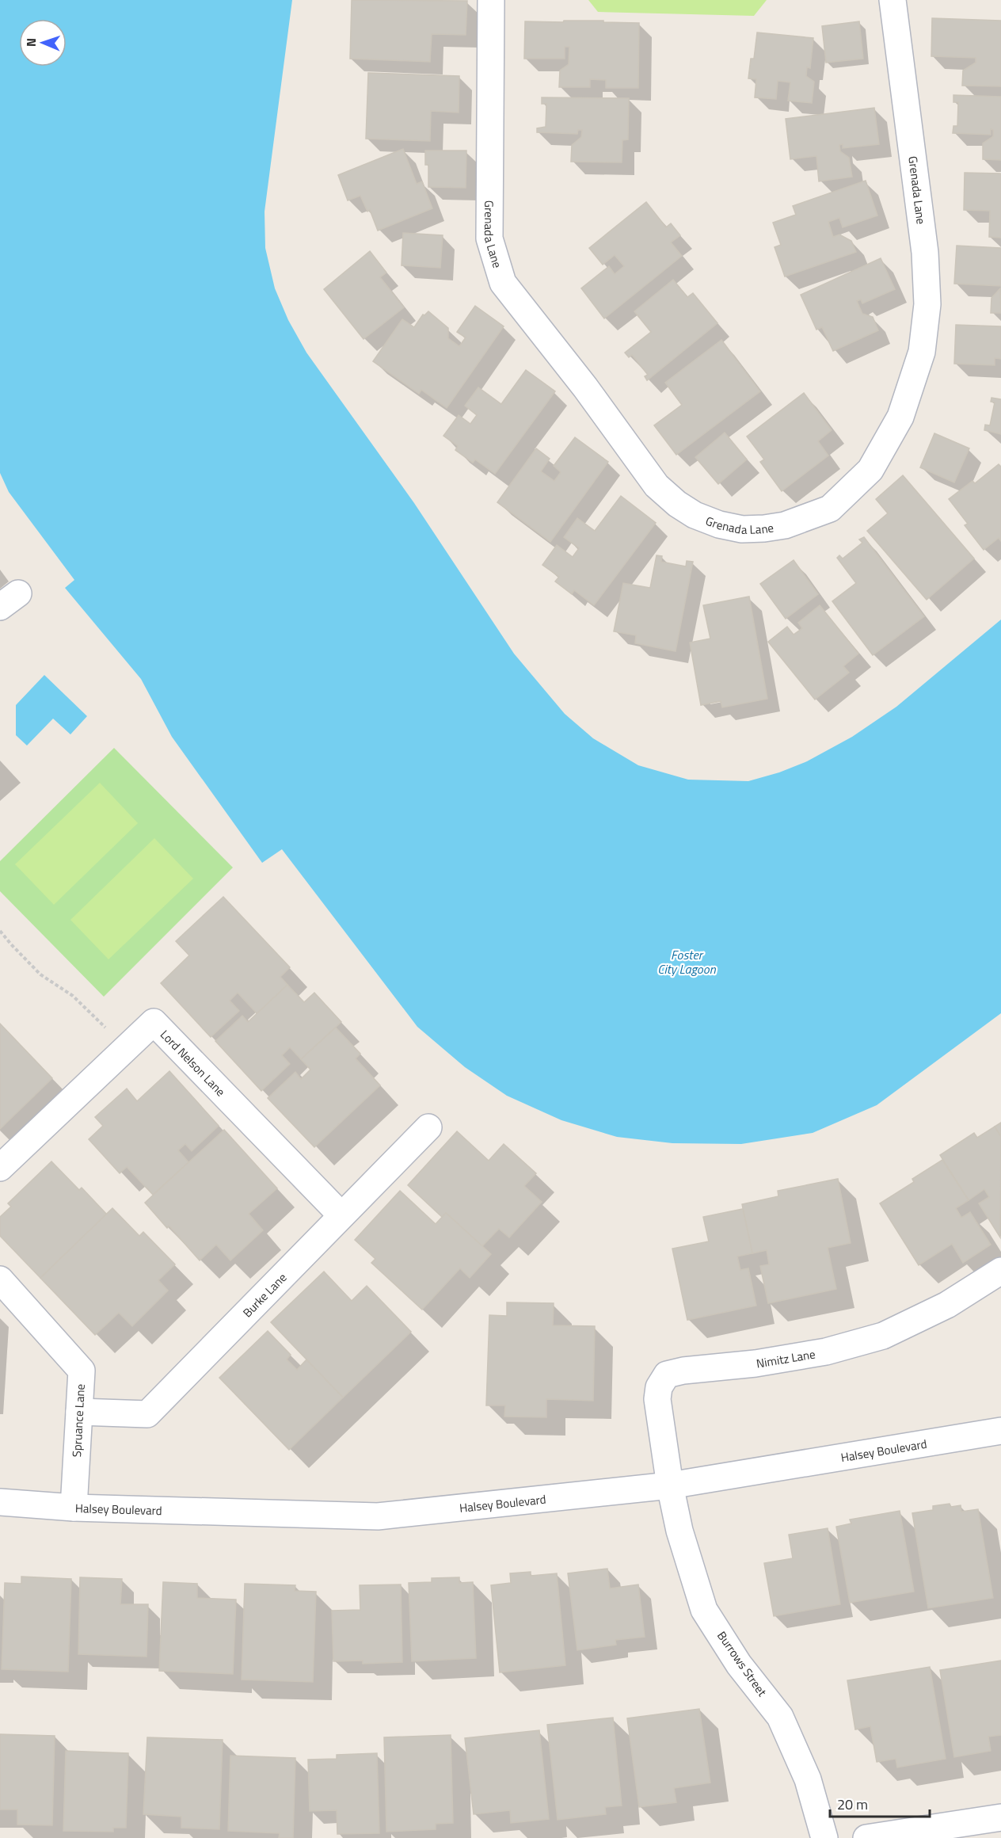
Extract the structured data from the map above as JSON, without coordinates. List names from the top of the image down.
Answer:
{
  "streets": {
    "street": [
      "Grenada Lane",
      "Lord Nelson Lane",
      "Burke Lane",
      "Nimitz Lane",
      "Spruance Lane",
      "Halsey Boulevard",
      "Burrows Street"
    ]
  },
  "crossings": [
    ["Lord Nelson Lane", "Burke Lane"],
    ["Burke Lane", "Spruance Lane"],
    ["Nimitz Lane", "Halsey Boulevard"],
    ["Nimitz Lane", "Burrows Street"],
    ["Spruance Lane", "Halsey Boulevard"],
    ["Halsey Boulevard", "Burrows Street"]
  ],
  "water": ["Foster City Lagoon"],
  "scale_bar": "20 m",
  "north": "left"
}
